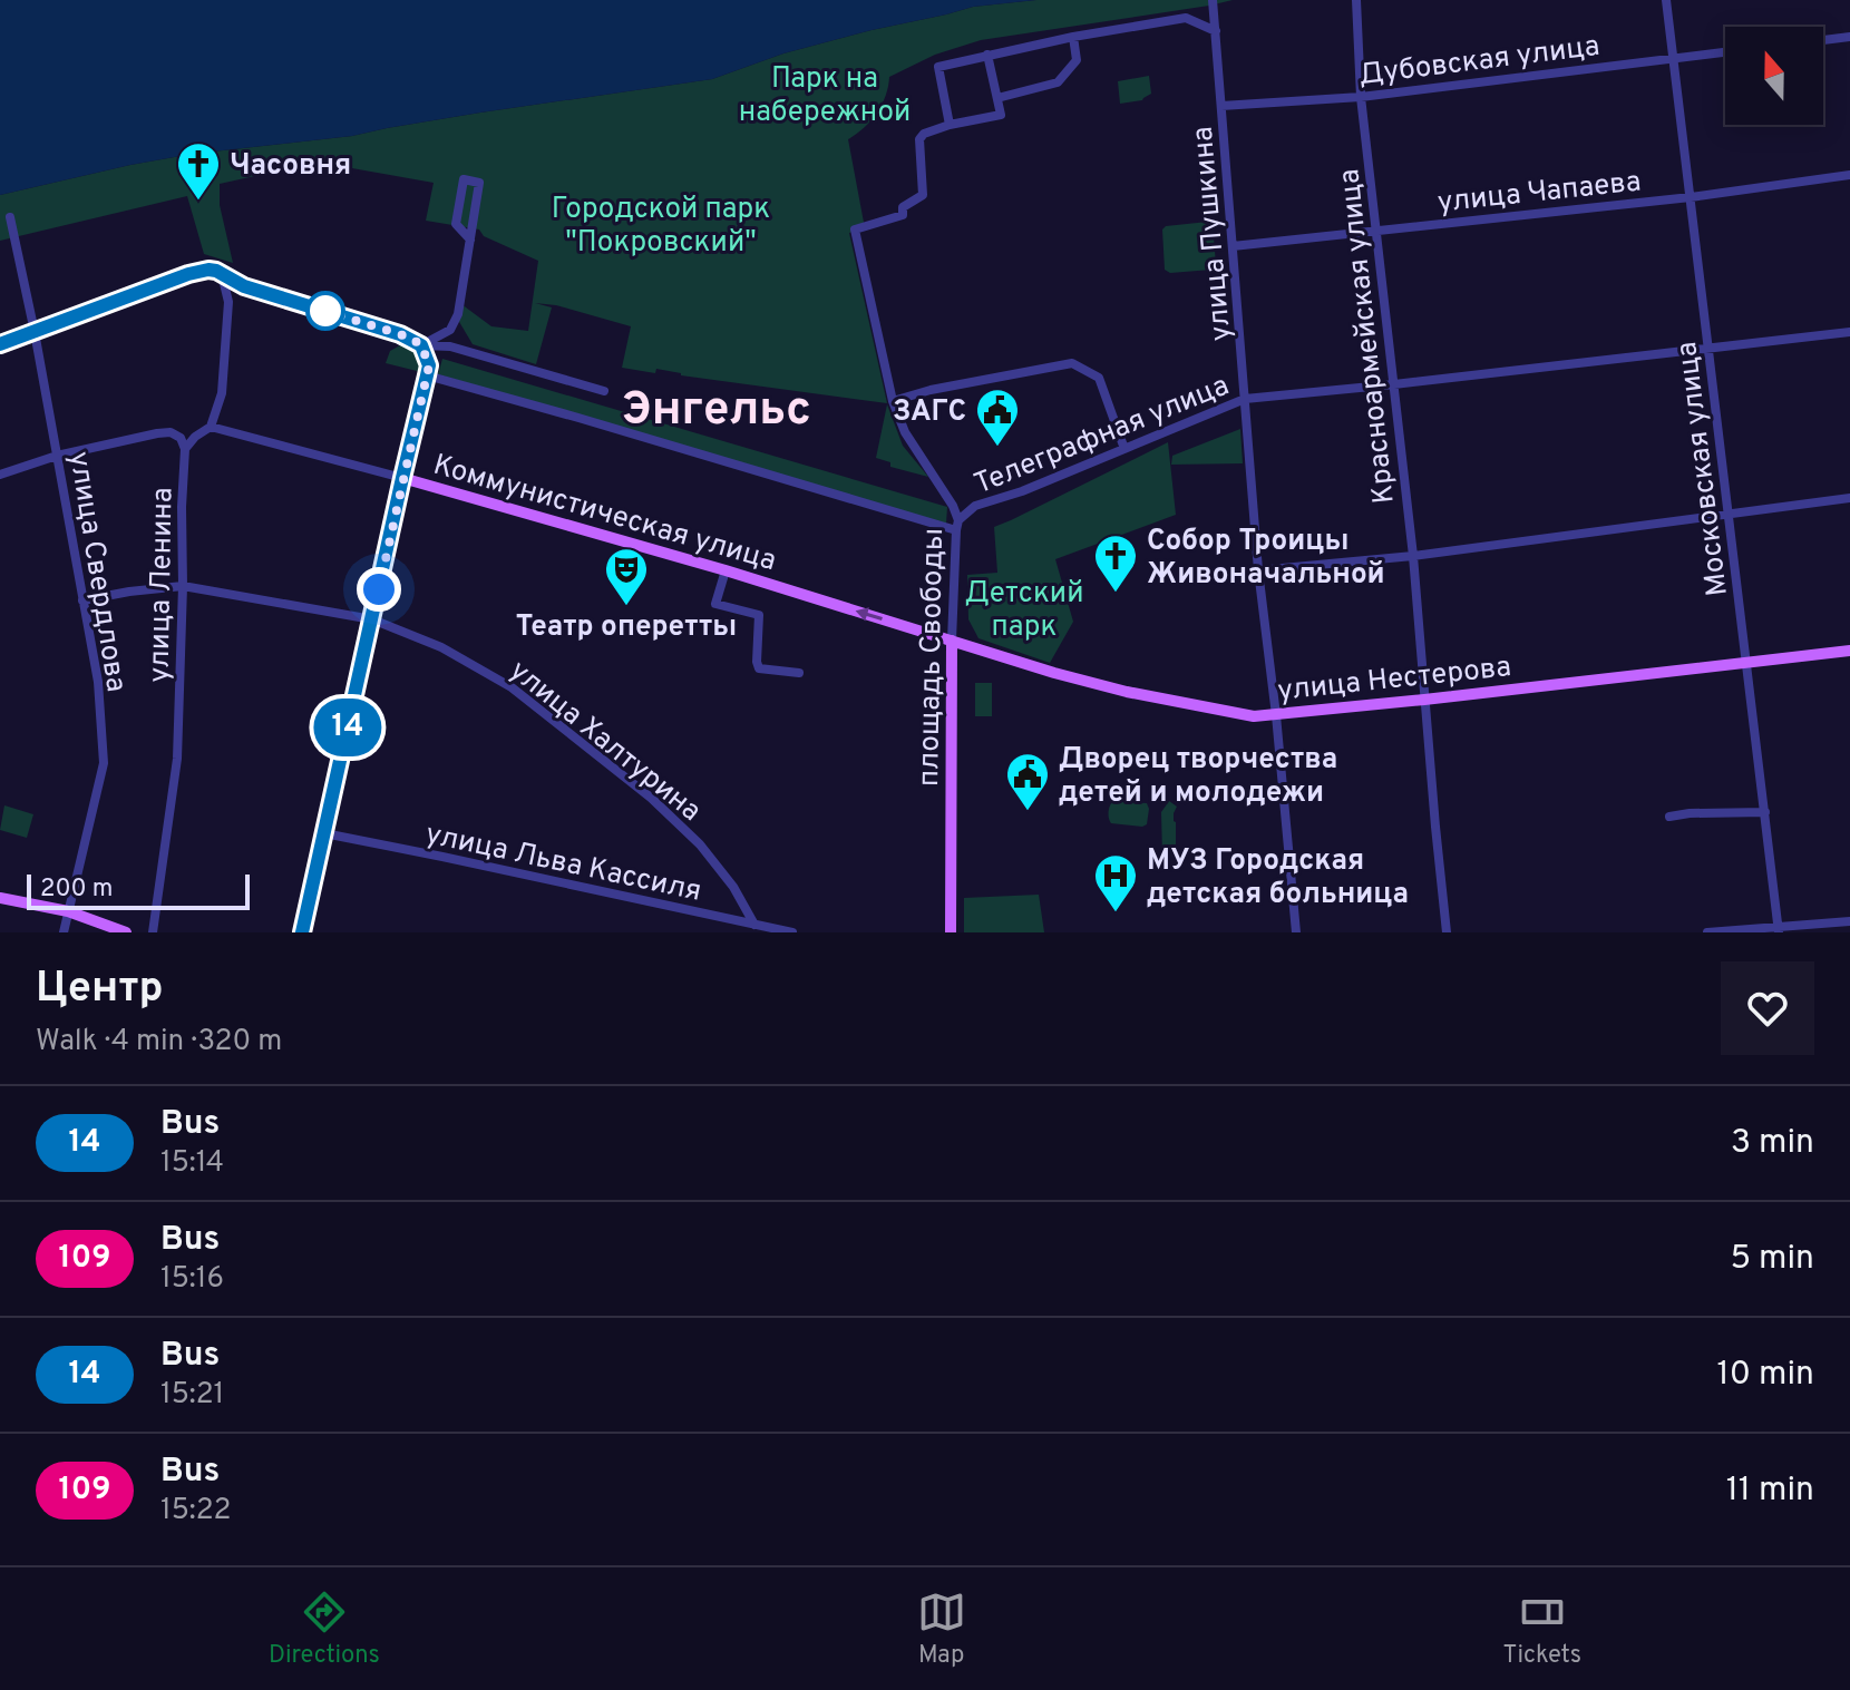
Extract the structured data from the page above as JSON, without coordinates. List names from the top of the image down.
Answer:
{
  "streets": {
    "main road": ["Коммунистическая улица", "площадь Свободы", "улица Нестерова"],
    "street": [
      "Дубовская улица",
      "улица Чапаева",
      "улица Пушкина",
      "Красноармейская улица",
      "Телеграфная улица",
      "Московская улица",
      "улица Свердлова",
      "улица Ленина",
      "улица Халтурина",
      "улица Льва Кассиля"
    ]
  },
  "crossings": [
    ["Дубовская улица", "улица Пушкина"],
    ["Дубовская улица", "Красноармейская улица"],
    ["Дубовская улица", "Московская улица"],
    ["улица Чапаева", "улица Пушкина"],
    ["улица Чапаева", "Красноармейская улица"],
    ["улица Чапаева", "Московская улица"],
    ["улица Пушкина", "Телеграфная улица"],
    ["улица Пушкина", "улица Нестерова"],
    ["Красноармейская улица", "Телеграфная улица"],
    ["Красноармейская улица", "улица Нестерова"],
    ["Телеграфная улица", "Московская улица"],
    ["Телеграфная улица", "площадь Свободы"],
    ["Московская улица", "улица Нестерова"],
    ["Коммунистическая улица", "площадь Свободы"],
    ["Коммунистическая улица", "улица Нестерова"],
    ["улица Свердлова", "улица Халтурина"],
    ["улица Ленина", "улица Халтурина"],
    ["площадь Свободы", "улица Нестерова"],
    ["улица Халтурина", "улица Льва Кассиля"]
  ],
  "districts": ["Энгельс"],
  "parks": ["Парк на набережной", "Городской парк \"Покровский\"", "Детский парк"],
  "places": {
    "church": ["Часовня", "Собор Троицы Живоначальной"],
    "public building": ["ЗАГС", "Дворец творчества детей и молодежи"],
    "theatre": ["Театр оперетты"],
    "hospital": ["МУЗ Городская детская больница"]
  },
  "lines": ["bus line 14"],
  "scale_bar": "200 m",
  "north": "top",
  "page": {
    "on_map": "14",
    "scale": "200 m",
    "heading": ["Центр", "Walk · 4 min · 320 m"],
    "list": [
      {
        "mark": "14",
        "name": "Bus",
        "note": "15:14",
        "value": "3 min"
      },
      {
        "mark": "109",
        "name": "Bus",
        "note": "15:16",
        "value": "5 min"
      },
      {
        "mark": "14",
        "name": "Bus",
        "note": "15:21",
        "value": "10 min"
      },
      {
        "mark": "109",
        "name": "Bus",
        "note": "15:22",
        "value": "11 min"
      }
    ],
    "tabs": ["Directions", "Map", "Tickets"]
  }
}
